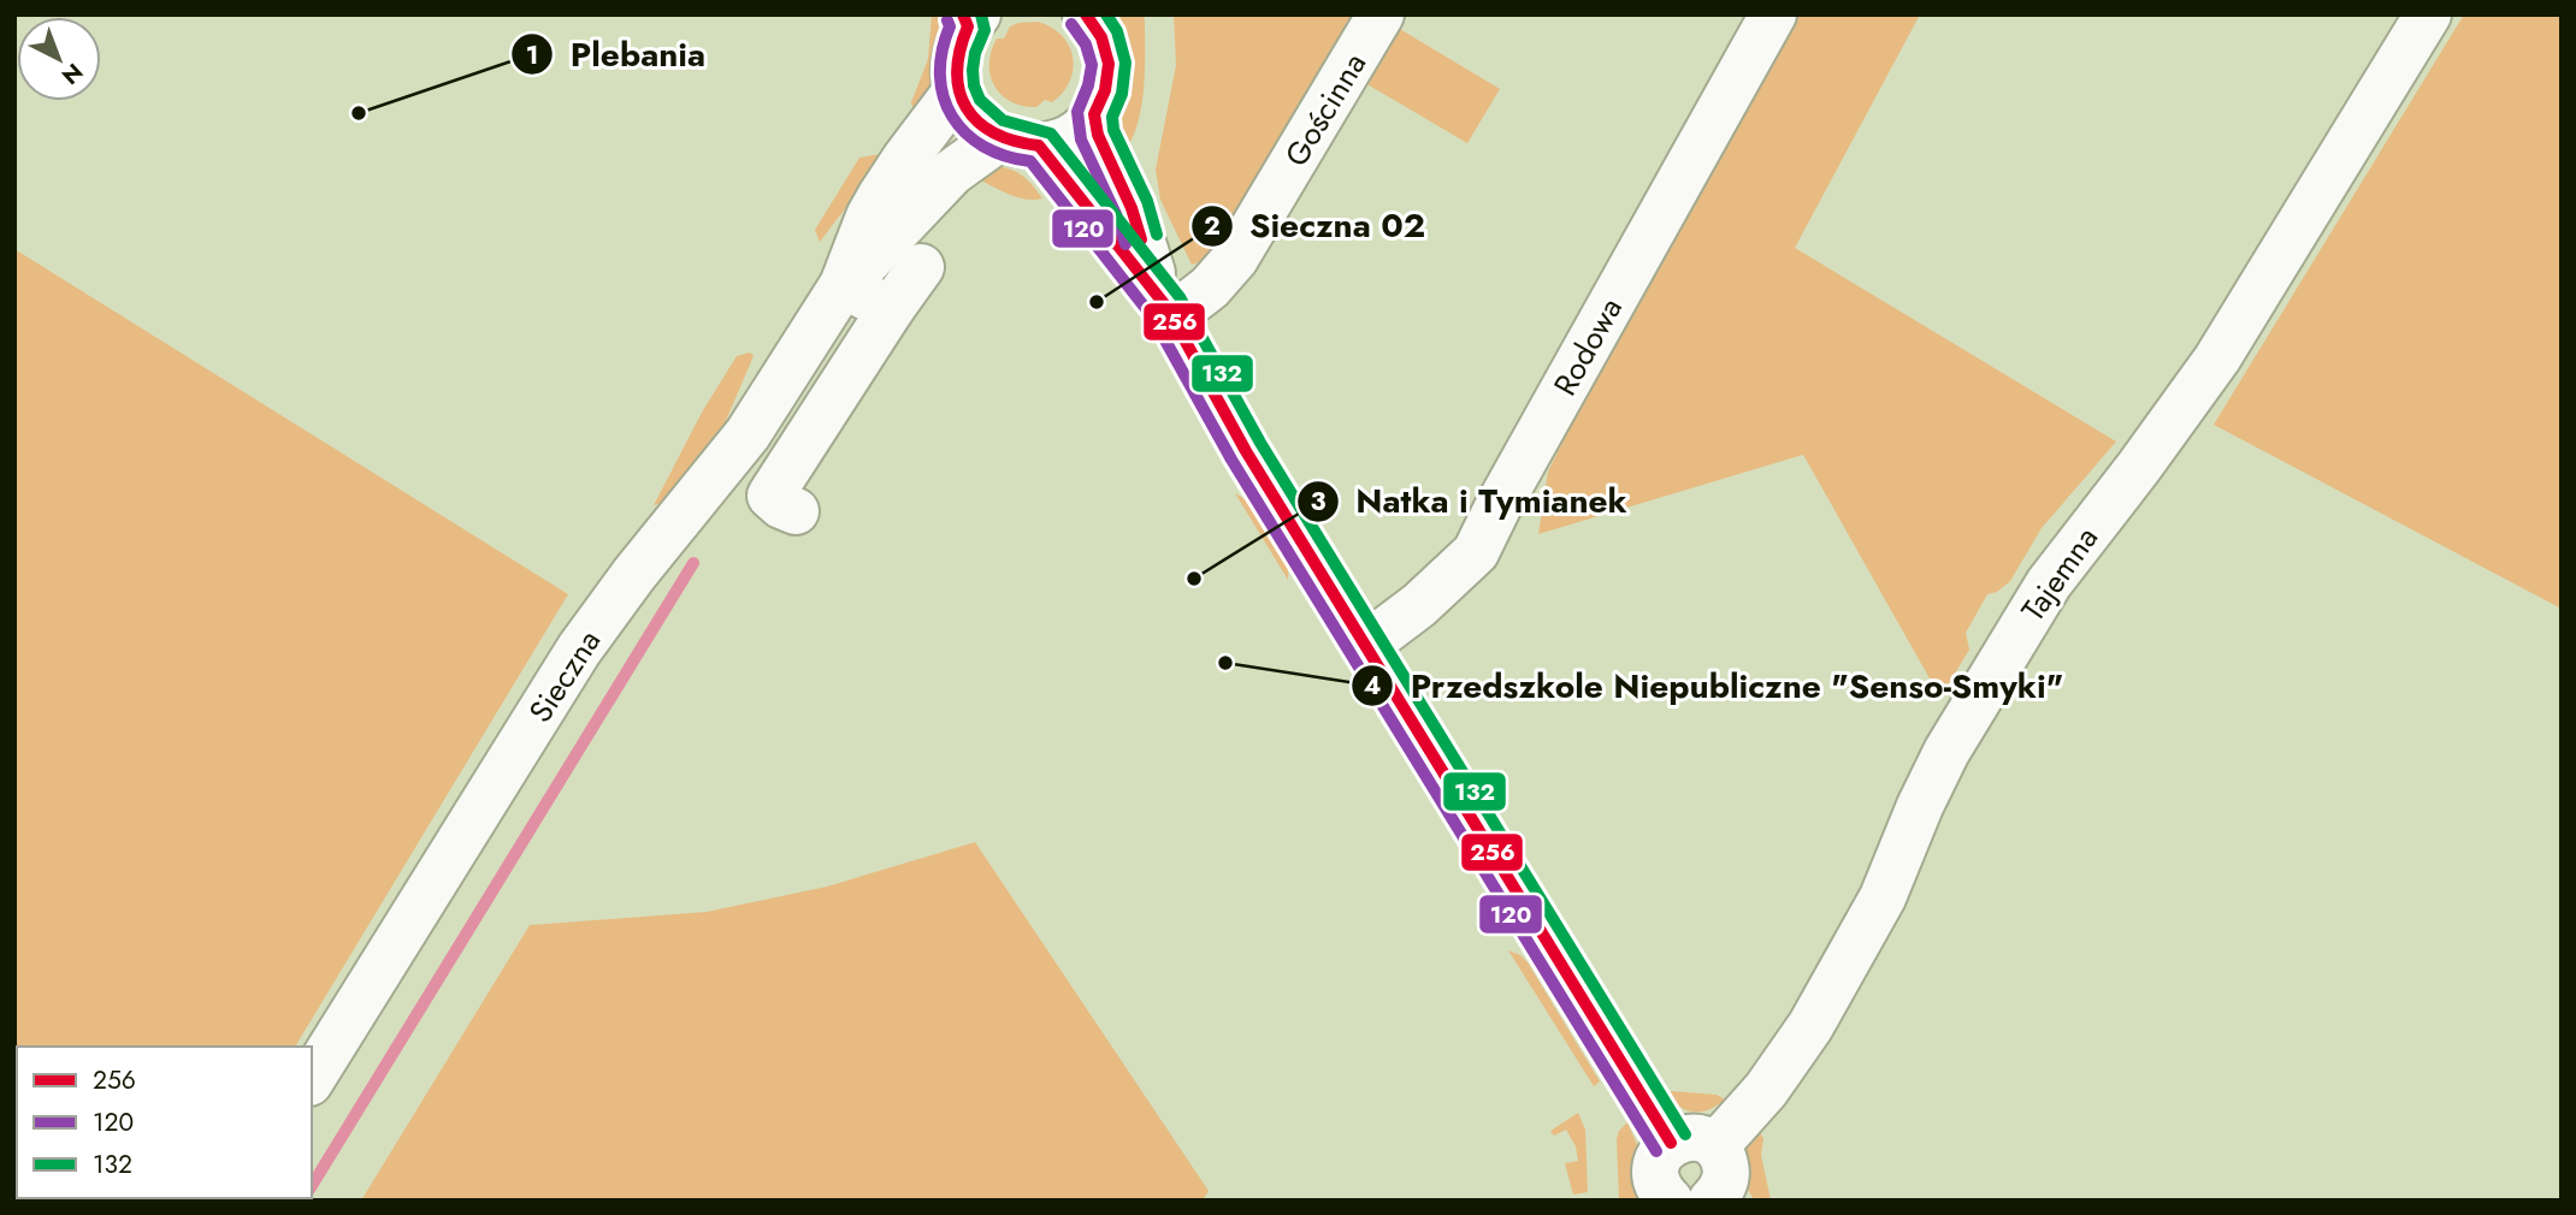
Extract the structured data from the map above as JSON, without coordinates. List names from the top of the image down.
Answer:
{
  "streets": {
    "street": [
      "Gościnna",
      "Rodowa",
      "Tajemna",
      "Sieczna"
    ]
  },
  "places": [
    "Plebania",
    "Sieczna 02",
    "Natka i Tymianek",
    "Przedszkole Niepubliczne \"Senso-Smyki\""
  ],
  "lines": ["transit line 256", "transit line 132", "transit line 120"],
  "legend": ["256", "120", "132"],
  "north": "bottom right"
}
